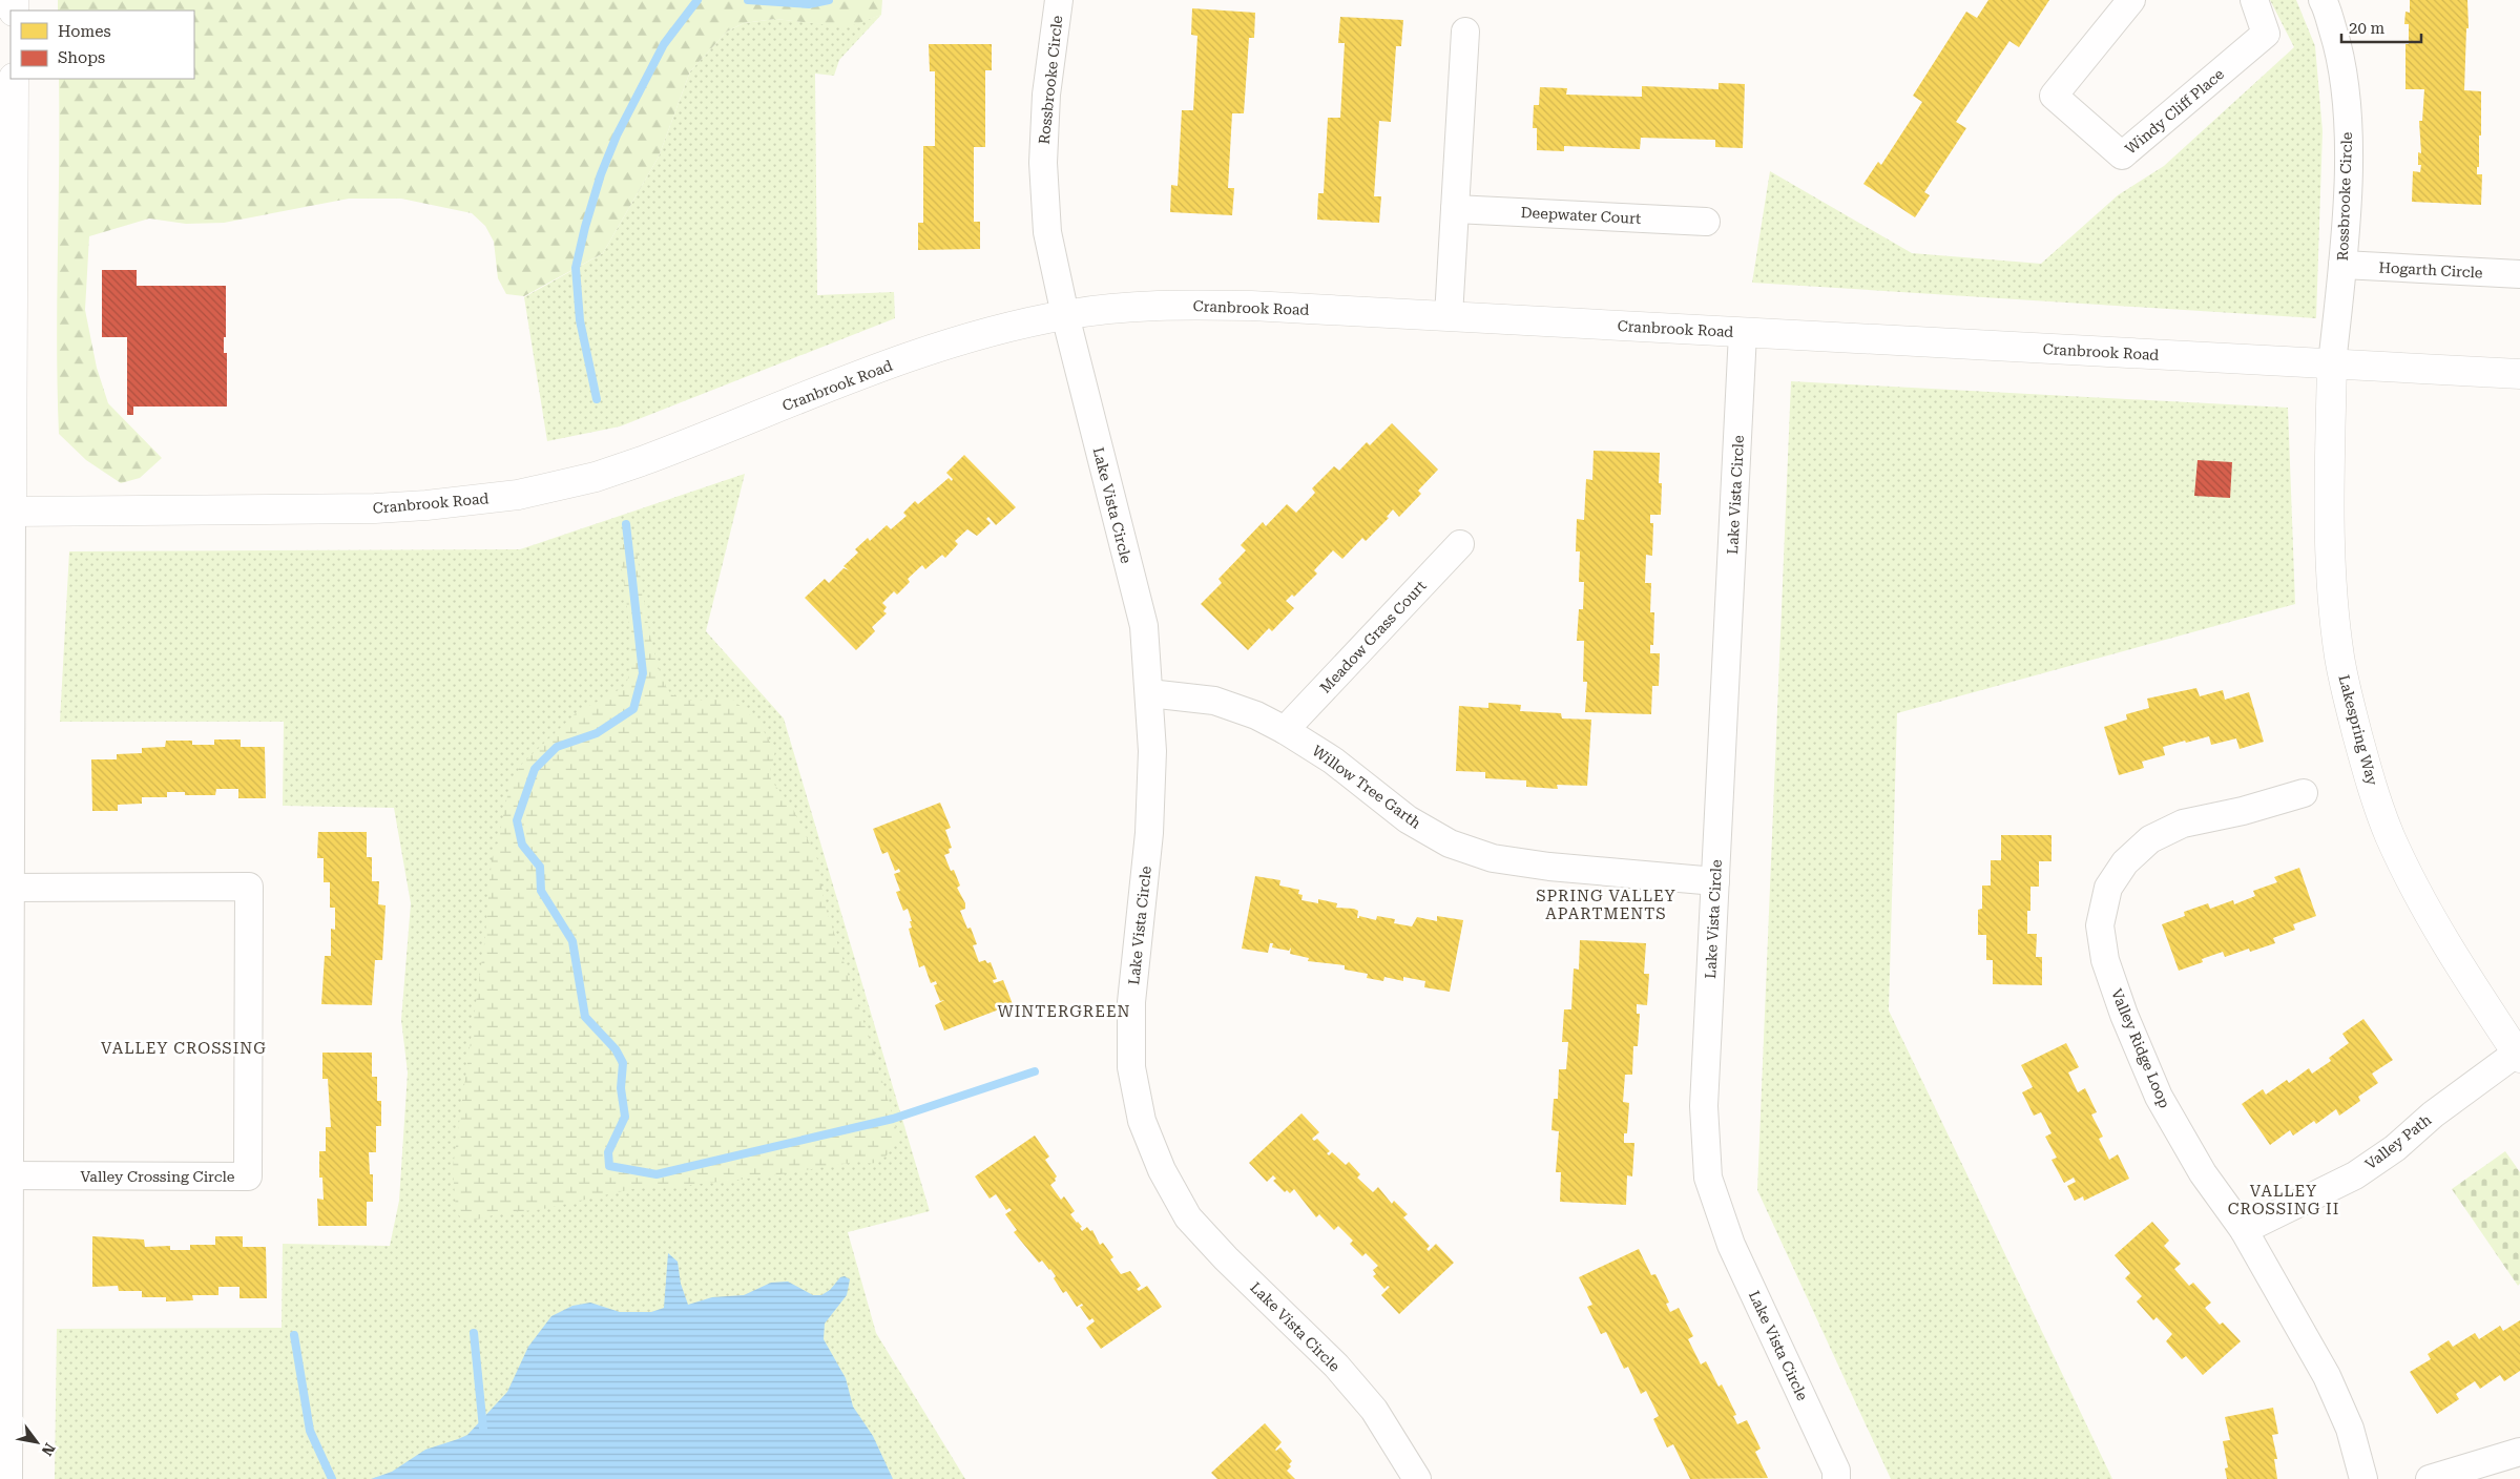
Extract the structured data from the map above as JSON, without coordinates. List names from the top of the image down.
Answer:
{
  "streets": {
    "street": [
      "Rossbrooke Circle",
      "Windy Cliff Place",
      "Deepwater Court",
      "Hogarth Circle",
      "Cranbrook Road",
      "Lake Vista Circle",
      "Meadow Grass Court",
      "Lakespring Way",
      "Willow Tree Garth",
      "Valley Ridge Loop",
      "Valley Path",
      "Valley Crossing Circle"
    ]
  },
  "crossings": [
    ["Rossbrooke Circle", "Hogarth Circle"],
    ["Rossbrooke Circle", "Cranbrook Road"],
    ["Rossbrooke Circle", "Lake Vista Circle"],
    ["Rossbrooke Circle", "Lakespring Way"],
    ["Cranbrook Road", "Lake Vista Circle"],
    ["Cranbrook Road", "Lakespring Way"],
    ["Lake Vista Circle", "Willow Tree Garth"],
    ["Meadow Grass Court", "Willow Tree Garth"],
    ["Lakespring Way", "Valley Path"],
    ["Valley Ridge Loop", "Valley Path"]
  ],
  "districts": [
    "SPRING VALLEY APARTMENTS",
    "WINTERGREEN",
    "VALLEY CROSSING",
    "VALLEY CROSSING II"
  ],
  "legend": ["Homes", "Shops"],
  "scale_bar": "20 m",
  "north": "bottom right"
}
